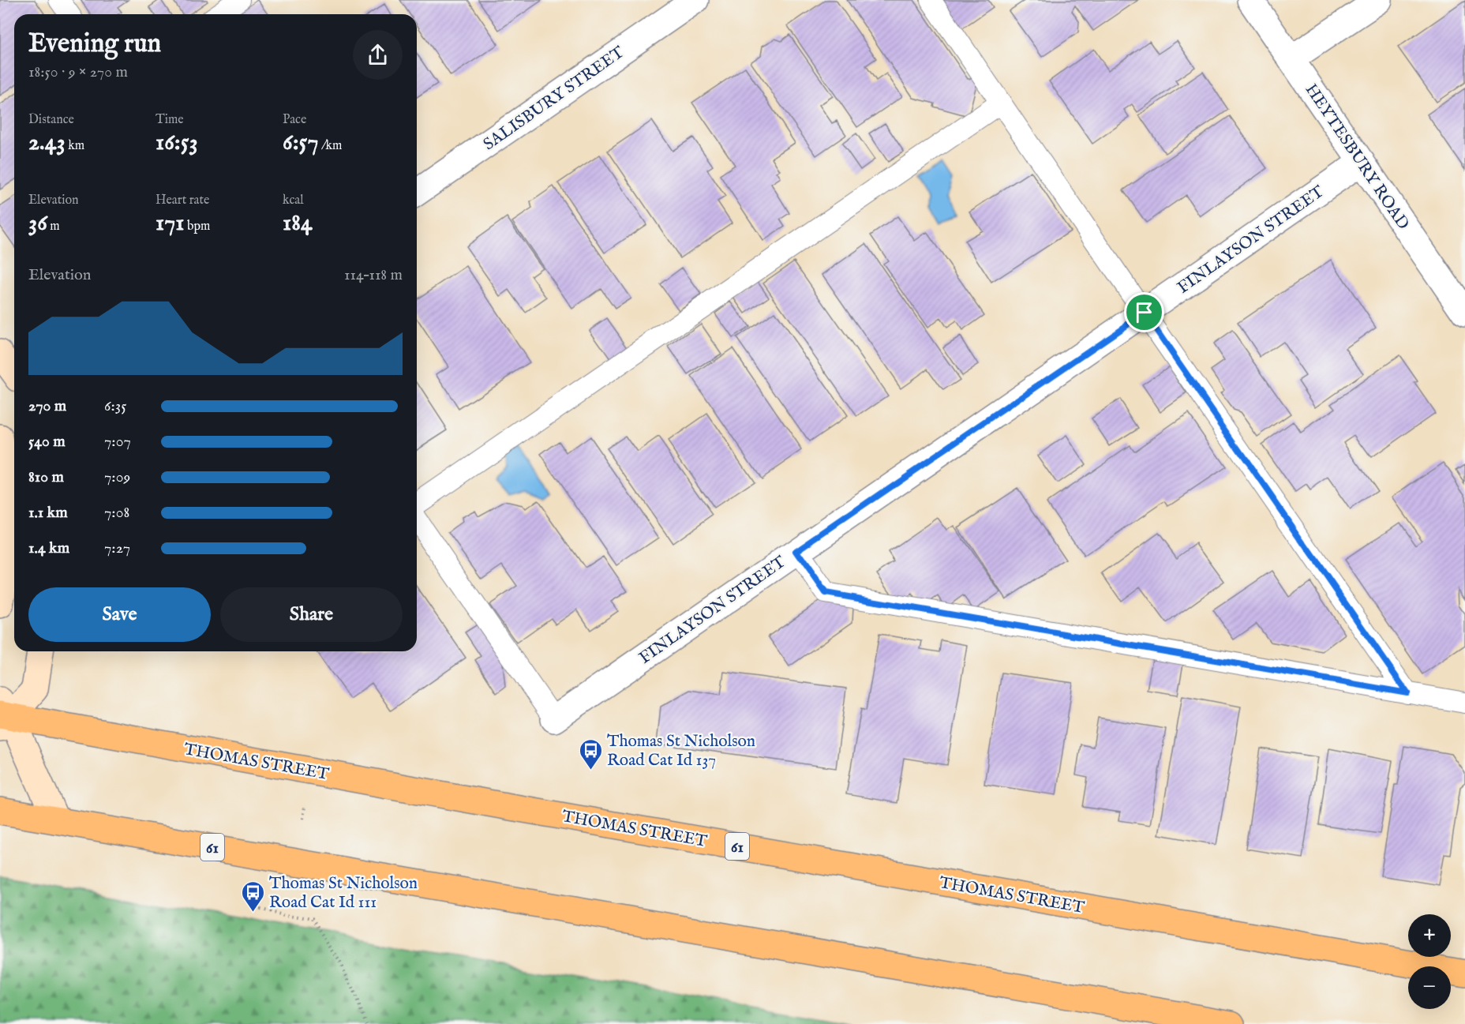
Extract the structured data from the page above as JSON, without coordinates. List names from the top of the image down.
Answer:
{
  "streets": {
    "main road": ["THOMAS STREET", "61"],
    "street": ["SALISBURY STREET", "HEYTESBURY ROAD", "FINLAYSON STREET"]
  },
  "crossings": [
    ["HEYTESBURY ROAD", "FINLAYSON STREET"]
  ],
  "places": {
    "bus stop": ["Thomas St Nicholson Road Cat Id 137", "Thomas St Nicholson Road Cat Id 111"]
  },
  "page": {
    "heading": ["Evening run", "18:50 · 9 × 270 m"],
    "stats": [
      ["Distance", "2.43 km"],
      ["Time", "16:53"],
      ["Pace", "6:57 /km"],
      ["Elevation", "36 m"],
      ["Heart rate", "171 bpm"],
      ["kcal", "184"]
    ],
    "chart": ["Elevation", "114–118 m"],
    "list": [
      {
        "name": "270 m",
        "note": "6:35"
      },
      {
        "name": "540 m",
        "note": "7:07"
      },
      {
        "name": "810 m",
        "note": "7:09"
      },
      {
        "name": "1.1 km",
        "note": "7:08"
      },
      {
        "name": "1.4 km",
        "note": "7:27"
      }
    ],
    "buttons": ["Save", "Share"],
    "map_buttons": ["+", "−"]
  }
}
